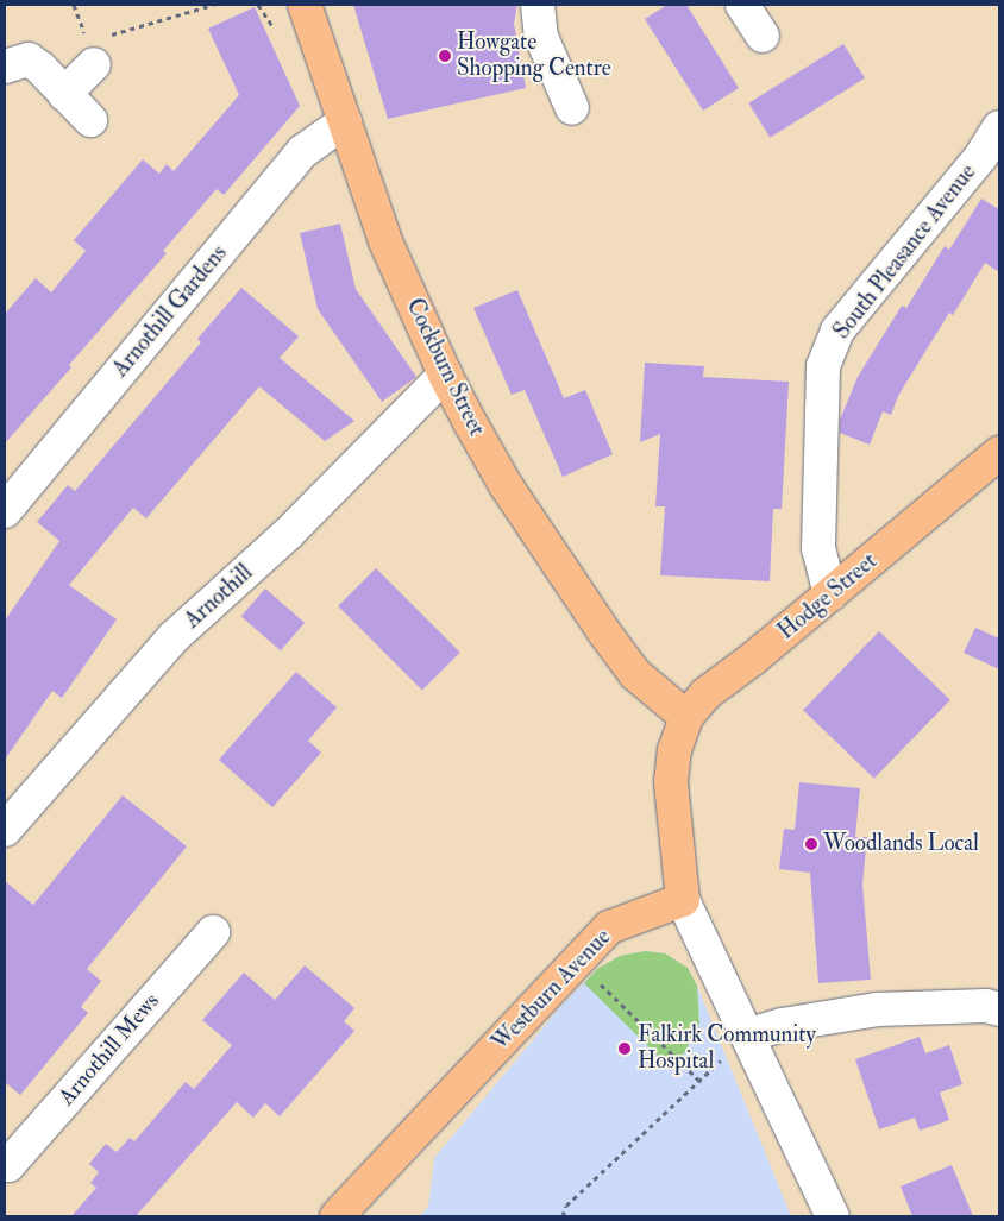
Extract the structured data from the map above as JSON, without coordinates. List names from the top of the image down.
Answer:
{
  "streets": {
    "main road": ["Cockburn Street", "Hodge Street", "Westburn Avenue"],
    "street": [
      "South Pleasance Avenue",
      "Arnothill Gardens",
      "Arnothill",
      "Arnothill Mews"
    ]
  },
  "crossings": [
    ["South Pleasance Avenue", "Hodge Street"],
    ["Arnothill Gardens", "Cockburn Street"],
    ["Cockburn Street", "Arnothill"],
    ["Cockburn Street", "Hodge Street"]
  ],
  "places": ["Howgate Shopping Centre", "Woodlands Local", "Falkirk Community Hospital"]
}
